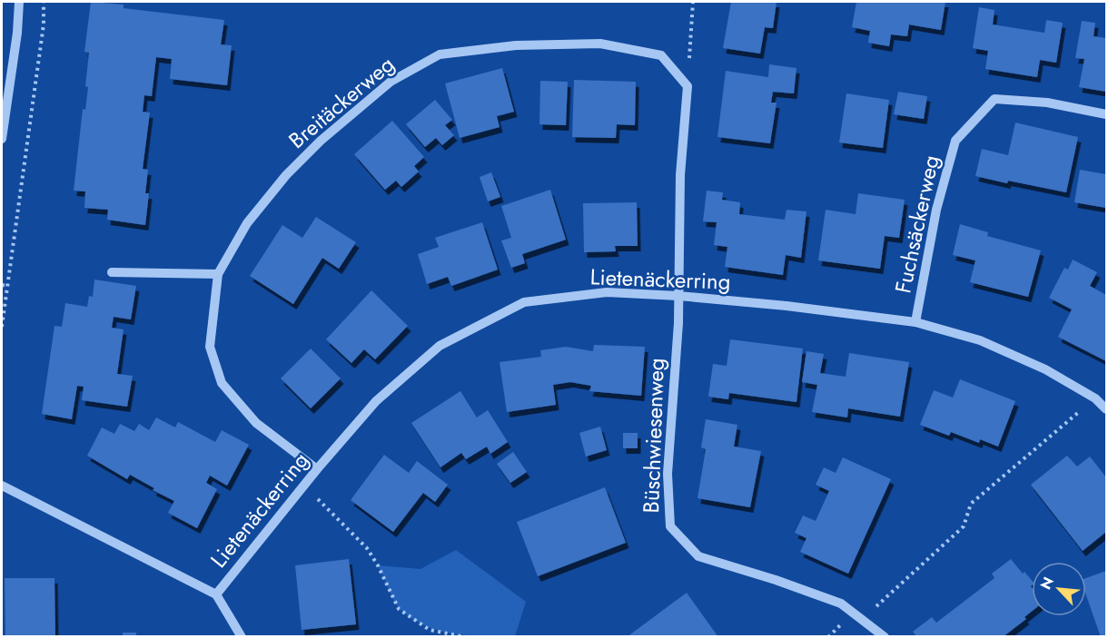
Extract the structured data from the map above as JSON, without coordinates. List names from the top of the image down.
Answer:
{
  "streets": {
    "street": [
      "Breitäckerweg",
      "Fuchsäckerweg",
      "Lietenäckerring",
      "Büschwiesenweg"
    ]
  },
  "crossings": [
    ["Breitäckerweg", "Lietenäckerring"],
    ["Fuchsäckerweg", "Lietenäckerring"],
    ["Lietenäckerring", "Büschwiesenweg"]
  ],
  "north": "top left"
}
